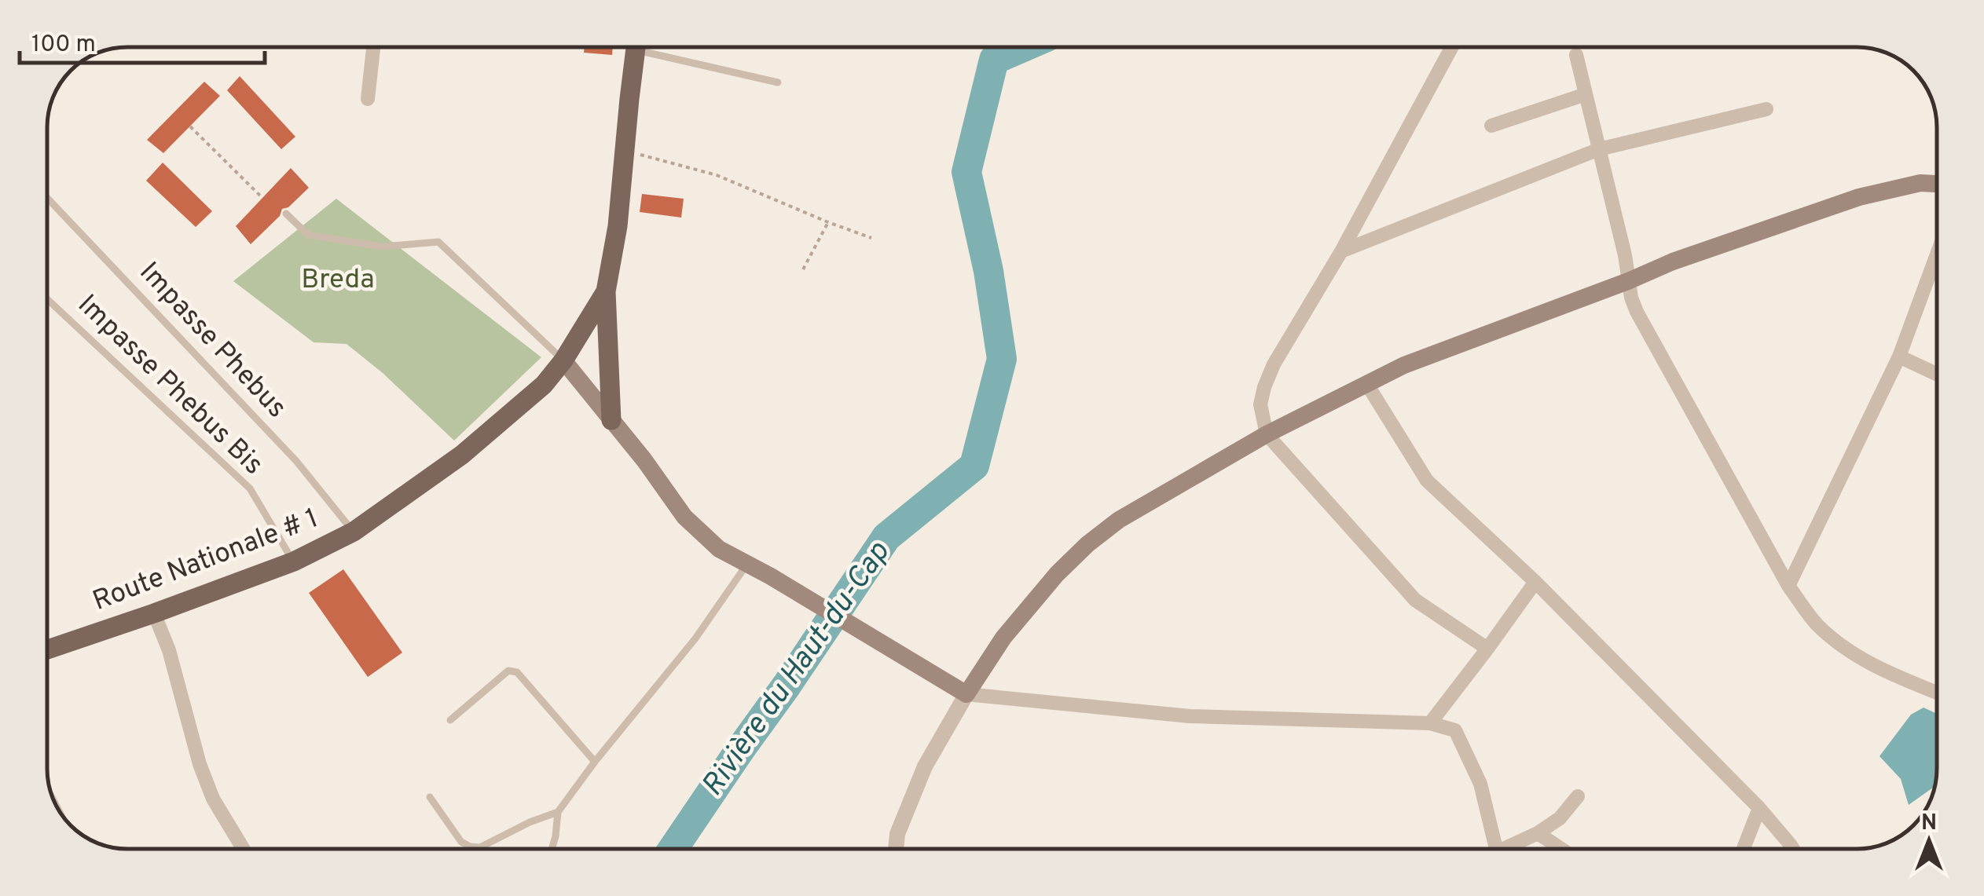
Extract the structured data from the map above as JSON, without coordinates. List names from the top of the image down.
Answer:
{
  "streets": {
    "main road": ["Route Nationale # 1"],
    "lane": ["Impasse Phebus", "Impasse Phebus Bis"]
  },
  "crossings": [
    ["Impasse Phebus", "Route Nationale # 1"],
    ["Impasse Phebus Bis", "Route Nationale # 1"]
  ],
  "water": ["Rivière du Haut-du-Cap"],
  "parks": ["Breda"],
  "scale_bar": "100 m",
  "north": "top"
}
